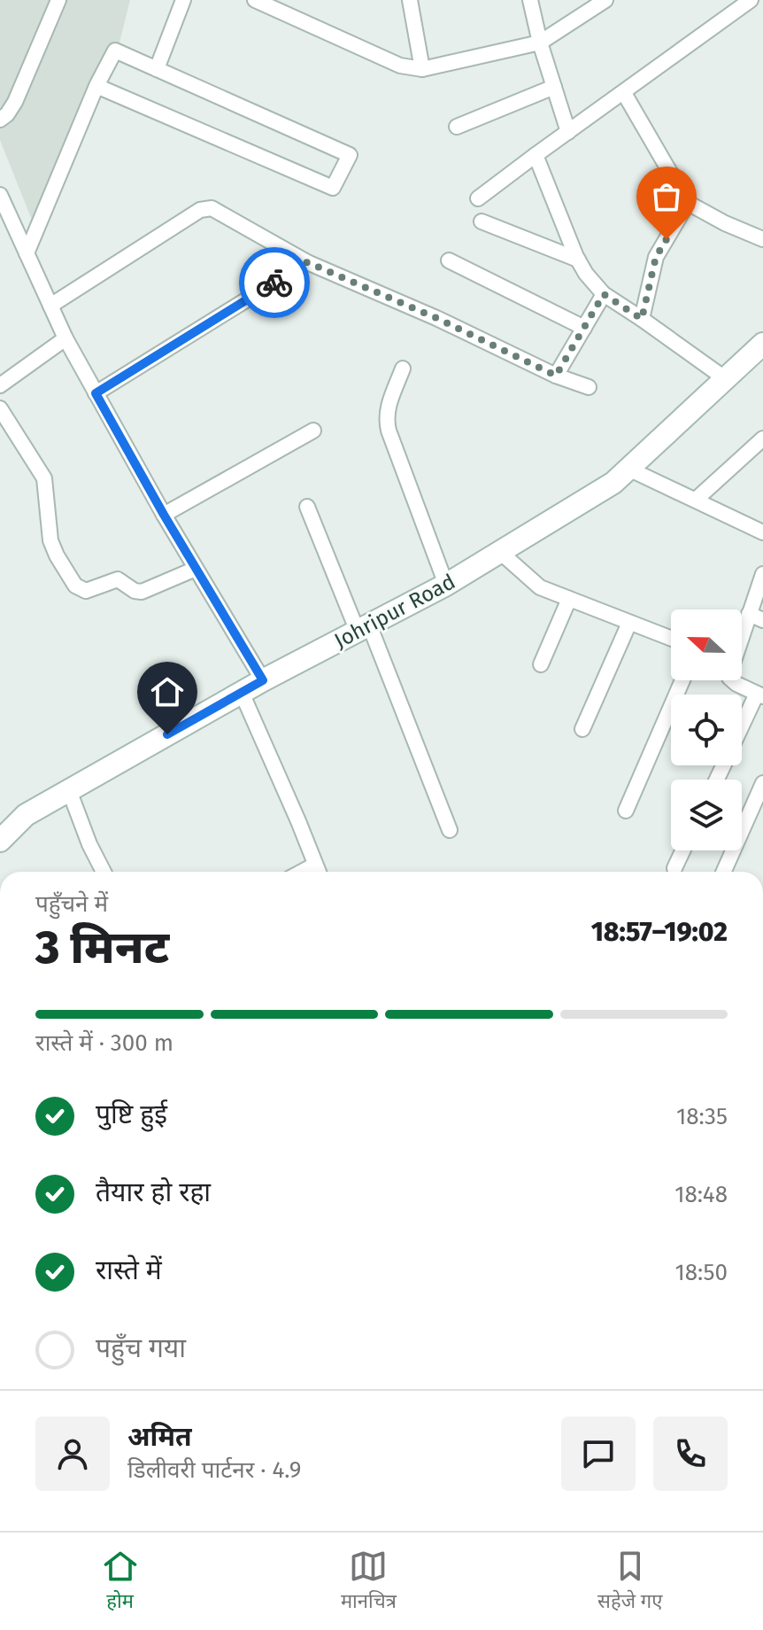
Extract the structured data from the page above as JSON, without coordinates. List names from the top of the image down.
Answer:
{
  "streets": {
    "street": ["Johripur Road"]
  },
  "north": "left",
  "page": {
    "heading": ["3 मिनट", "पहुँचने में", "18:57–19:02"],
    "panel": ["अमित", "डिलीवरी पार्टनर · 4.9"],
    "bar": "रास्ते में · 300 m",
    "list": [
      ["पुष्टि हुई", "18:35"],
      ["तैयार हो रहा", "18:48"],
      ["रास्ते में", "18:50"],
      "पहुँच गया"
    ],
    "tabs": ["होम", "मानचित्र", "सहेजे गए"]
  }
}
